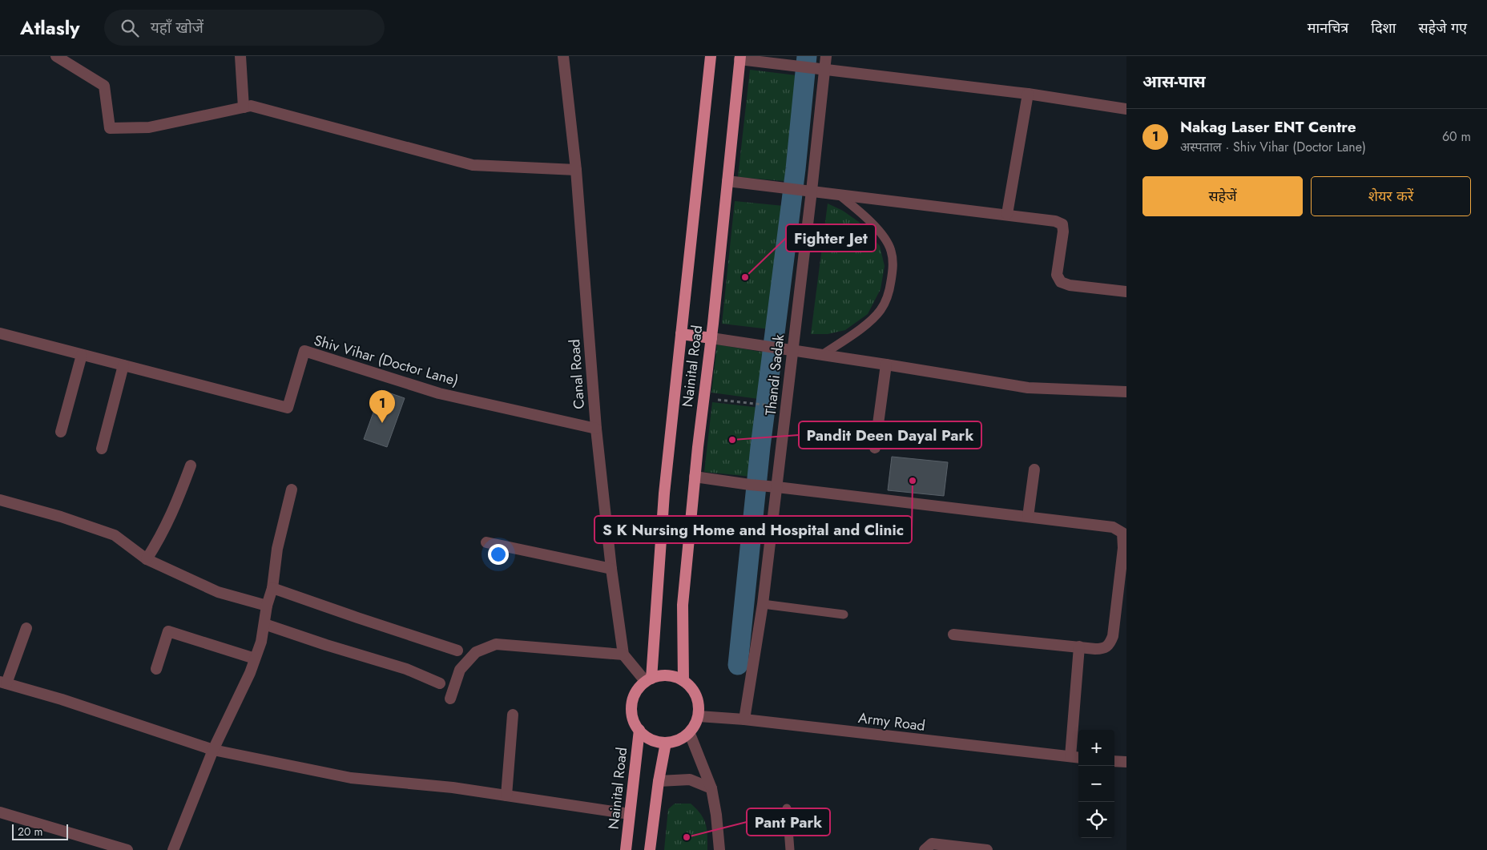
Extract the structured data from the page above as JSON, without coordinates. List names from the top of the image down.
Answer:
{
  "streets": {
    "highway": ["Nainital Road"],
    "street": [
      "Shiv Vihar (Doctor Lane)",
      "Canal Road",
      "Thandi Sadak",
      "Army Road"
    ]
  },
  "crossings": [
    ["Shiv Vihar (Doctor Lane)", "Canal Road"],
    ["Nainital Road", "Army Road"],
    ["Thandi Sadak", "Army Road"]
  ],
  "places": [
    "Fighter Jet",
    "Pandit Deen Dayal Park",
    "S K Nursing Home and Hospital and Clinic",
    "Pant Park"
  ],
  "scale_bar": "20 m",
  "page": {
    "header": "Atlasly",
    "search": "यहाँ खोजें",
    "nav": ["मानचित्र", "दिशा", "सहेजे गए"],
    "heading": "आस-पास",
    "list": [
      {
        "mark": "1",
        "name": "Nakag Laser ENT Centre",
        "note": "अस्पताल · Shiv Vihar (Doctor Lane)",
        "value": "60 m"
      }
    ],
    "buttons": ["सहेजें", "शेयर करें"],
    "pins": "1",
    "map_buttons": ["+", "−"],
    "scale": "20 m"
  }
}
